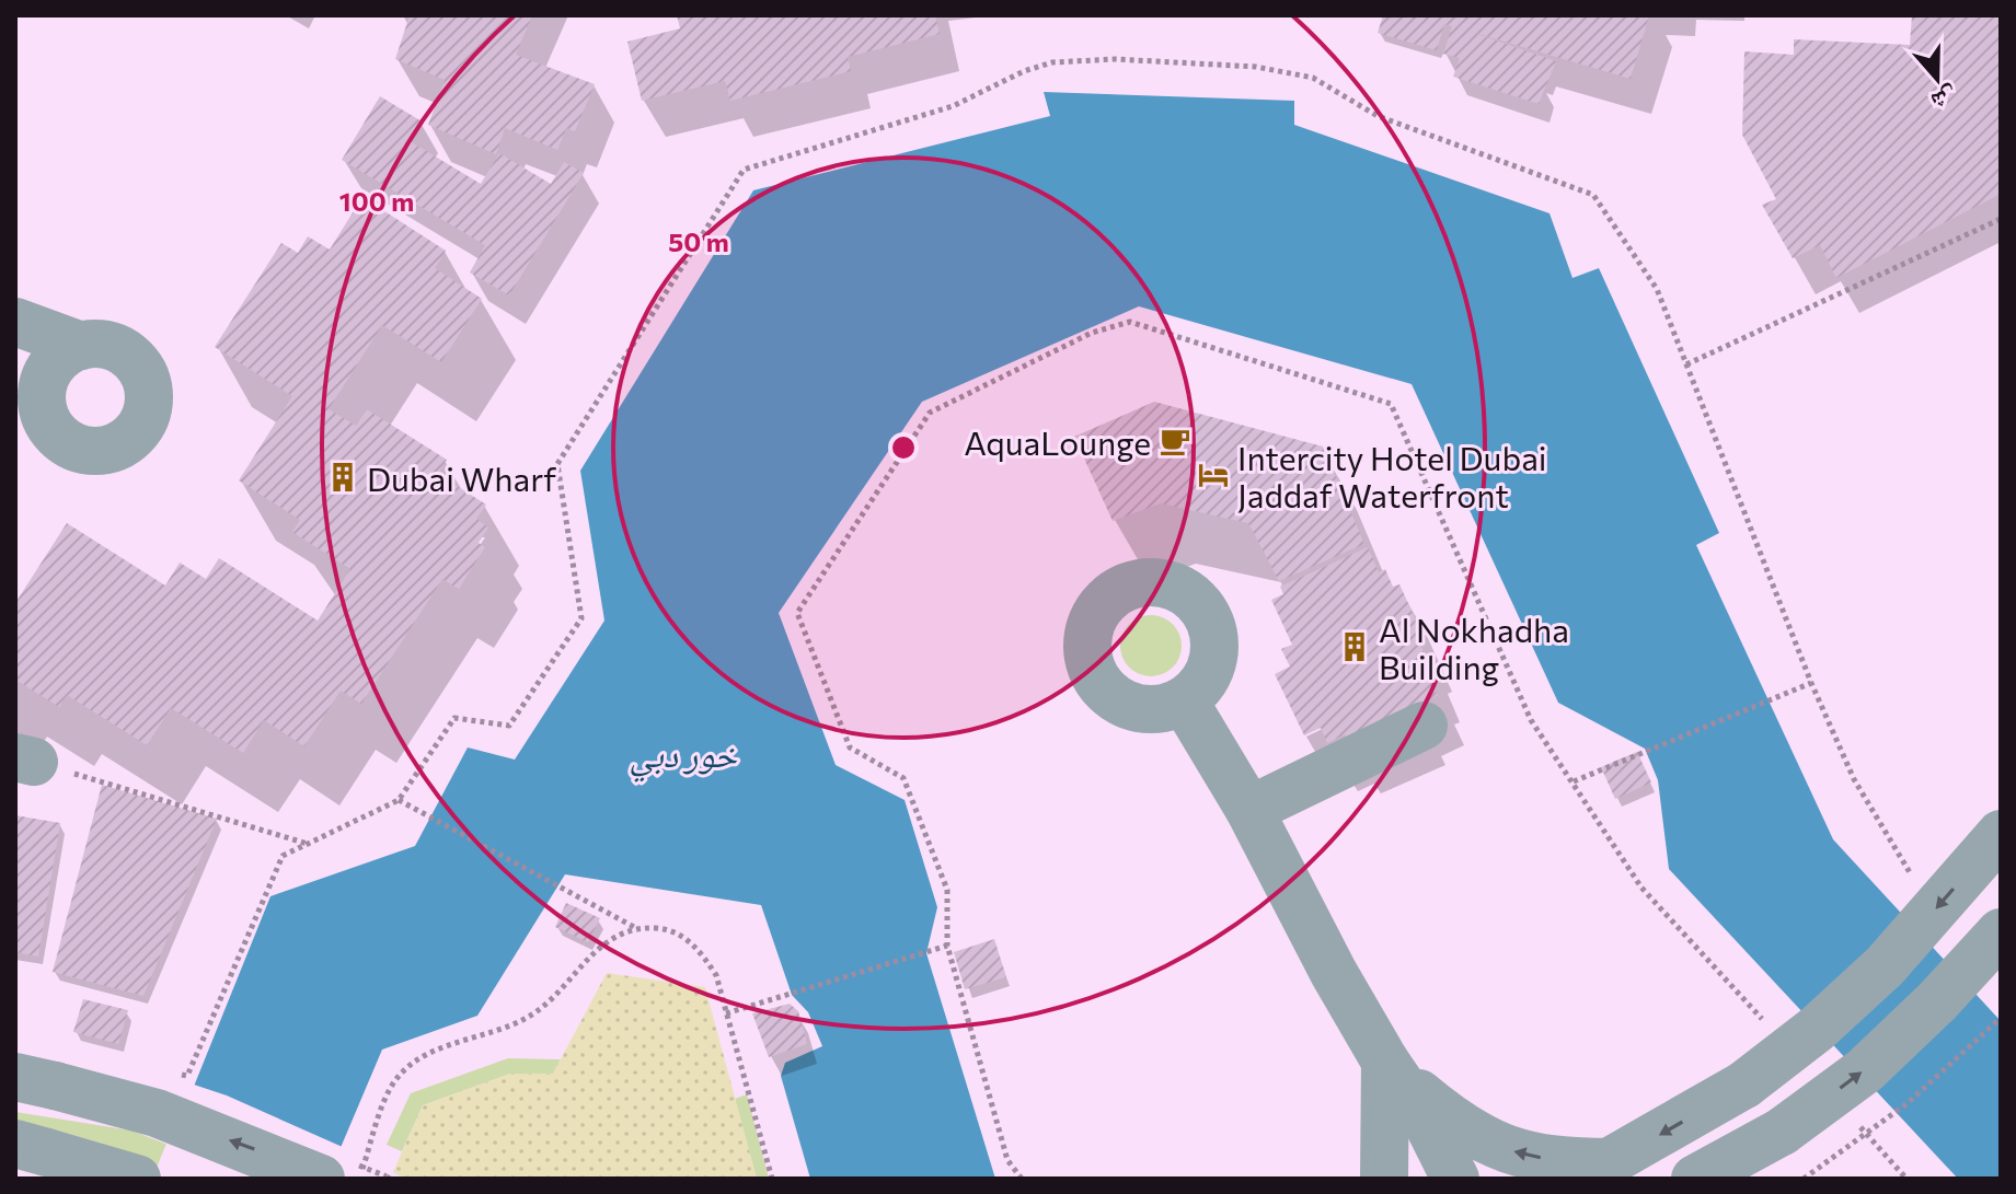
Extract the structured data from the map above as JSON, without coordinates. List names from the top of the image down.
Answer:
{
  "water": ["خور دبي"],
  "places": {
    "cafe": ["AquaLounge"],
    "hotel": ["Intercity Hotel Dubai Jaddaf Waterfront"],
    "building": ["Dubai Wharf", "Al Nokhadha Building"]
  },
  "north": "bottom",
  "rings": ["100 m", "50 m"]
}
